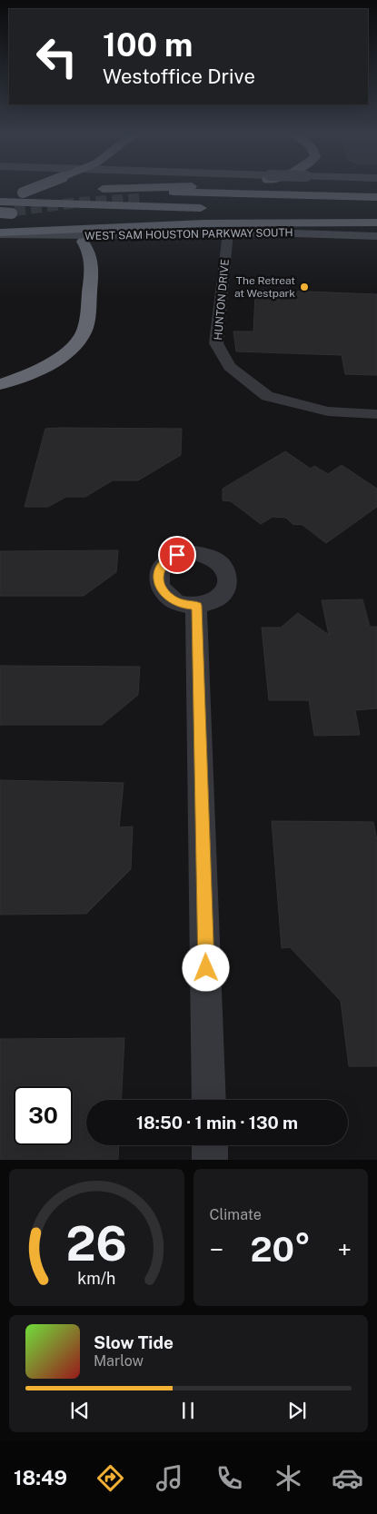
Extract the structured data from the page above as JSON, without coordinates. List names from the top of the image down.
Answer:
{
  "streets": {
    "main road": ["WEST SAM HOUSTON PARKWAY SOUTH"],
    "street": ["HUNTON DRIVE"]
  },
  "crossings": [
    ["WEST SAM HOUSTON PARKWAY SOUTH", "HUNTON DRIVE"]
  ],
  "places": ["The Retreat at Westpark"],
  "page": {
    "turn": ["100 m", "Westoffice Drive"],
    "limit": "30",
    "trip": "18:50 · 1 min · 130 m",
    "tile": "Climate",
    "heat": ["−", "20°", "+"],
    "song": ["Slow Tide", "Marlow"],
    "tabs": "18:49",
    "gauge": ["26", "km/h"]
  }
}
